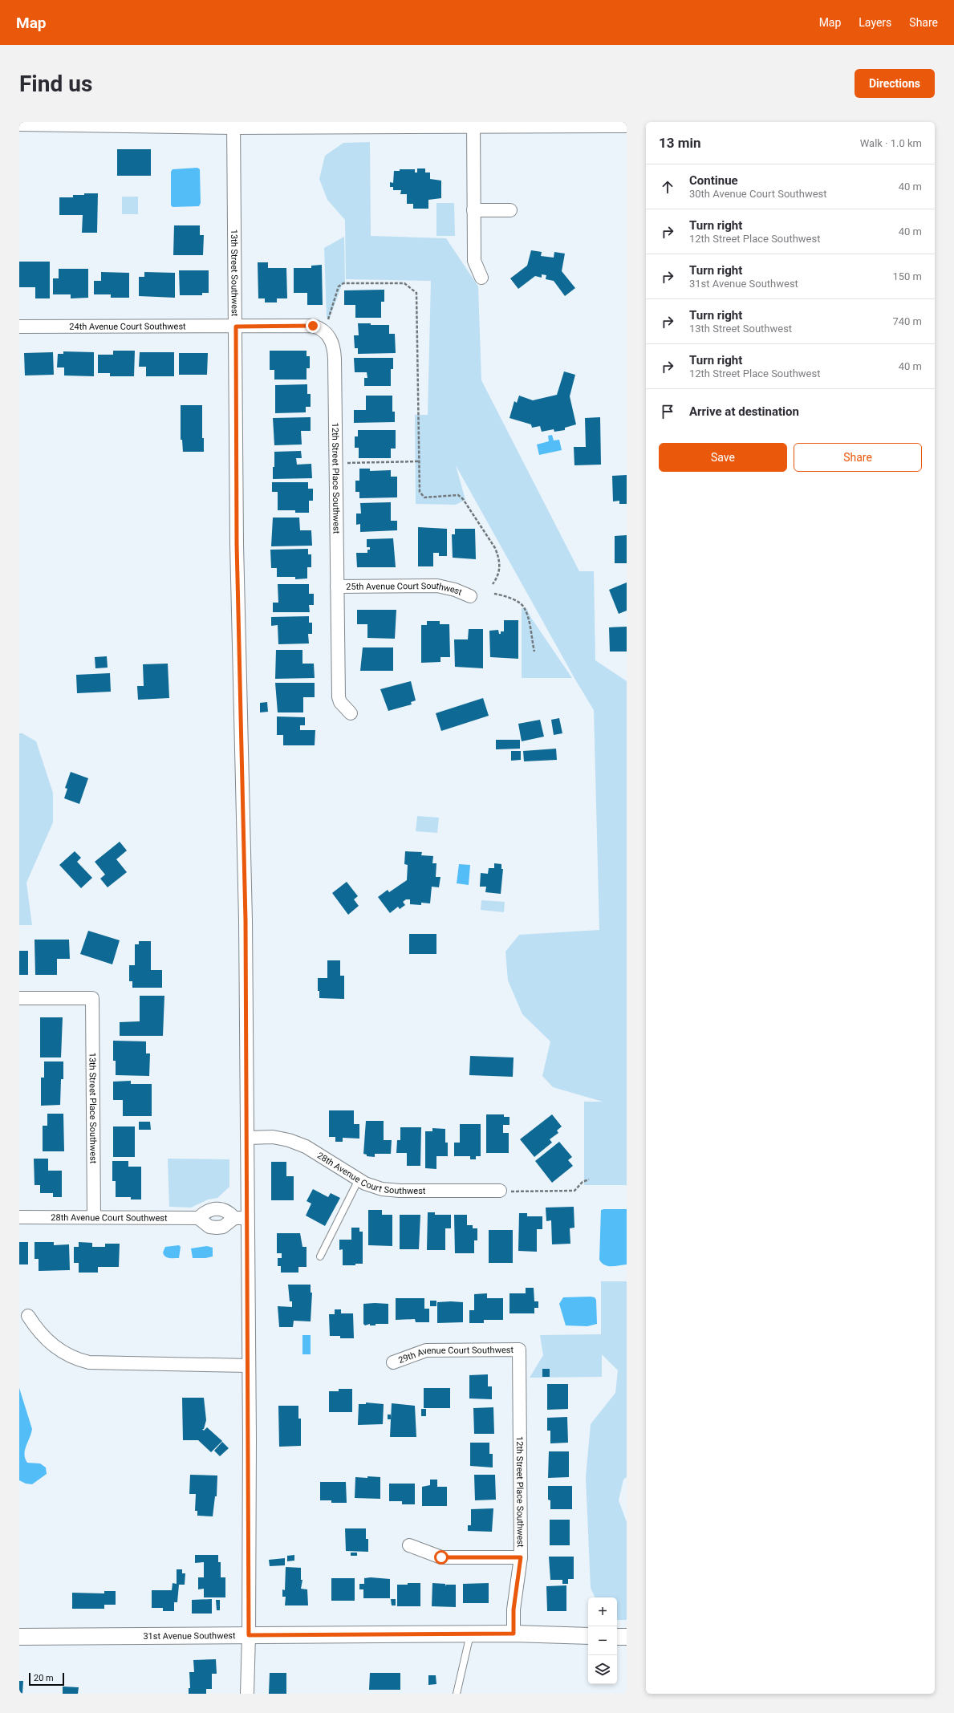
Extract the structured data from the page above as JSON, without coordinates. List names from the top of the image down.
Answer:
{
  "streets": {
    "street": [
      "13th Street Southwest",
      "24th Avenue Court Southwest",
      "12th Street Place Southwest",
      "25th Avenue Court Southwest",
      "13th Street Place Southwest",
      "28th Avenue Court Southwest",
      "29th Avenue Court Southwest",
      "31st Avenue Southwest"
    ]
  },
  "crossings": [
    ["13th Street Southwest", "24th Avenue Court Southwest"],
    ["13th Street Southwest", "12th Street Place Southwest"],
    ["13th Street Southwest", "28th Avenue Court Southwest"],
    ["13th Street Southwest", "31st Avenue Southwest"],
    ["24th Avenue Court Southwest", "12th Street Place Southwest"],
    ["12th Street Place Southwest", "25th Avenue Court Southwest"],
    ["12th Street Place Southwest", "29th Avenue Court Southwest"],
    ["12th Street Place Southwest", "31st Avenue Southwest"],
    ["13th Street Place Southwest", "28th Avenue Court Southwest"]
  ],
  "scale_bar": "20 m",
  "page": {
    "header": "Map",
    "nav": ["Map", "Layers", "Share"],
    "buttons": [
      "Directions",
      ["Save", "Share"]
    ],
    "title": "Find us",
    "heading": ["13 min", "Walk · 1.0 km"],
    "list": [
      ["Continue", "30th Avenue Court Southwest", "40 m"],
      ["Turn right", "12th Street Place Southwest", "40 m"],
      ["Turn right", "31st Avenue Southwest", "150 m"],
      ["Turn right", "13th Street Southwest", "740 m"],
      ["Turn right", "12th Street Place Southwest", "40 m"],
      "Arrive at destination"
    ],
    "map_buttons": ["+", "−"],
    "scale": "20 m"
  }
}
